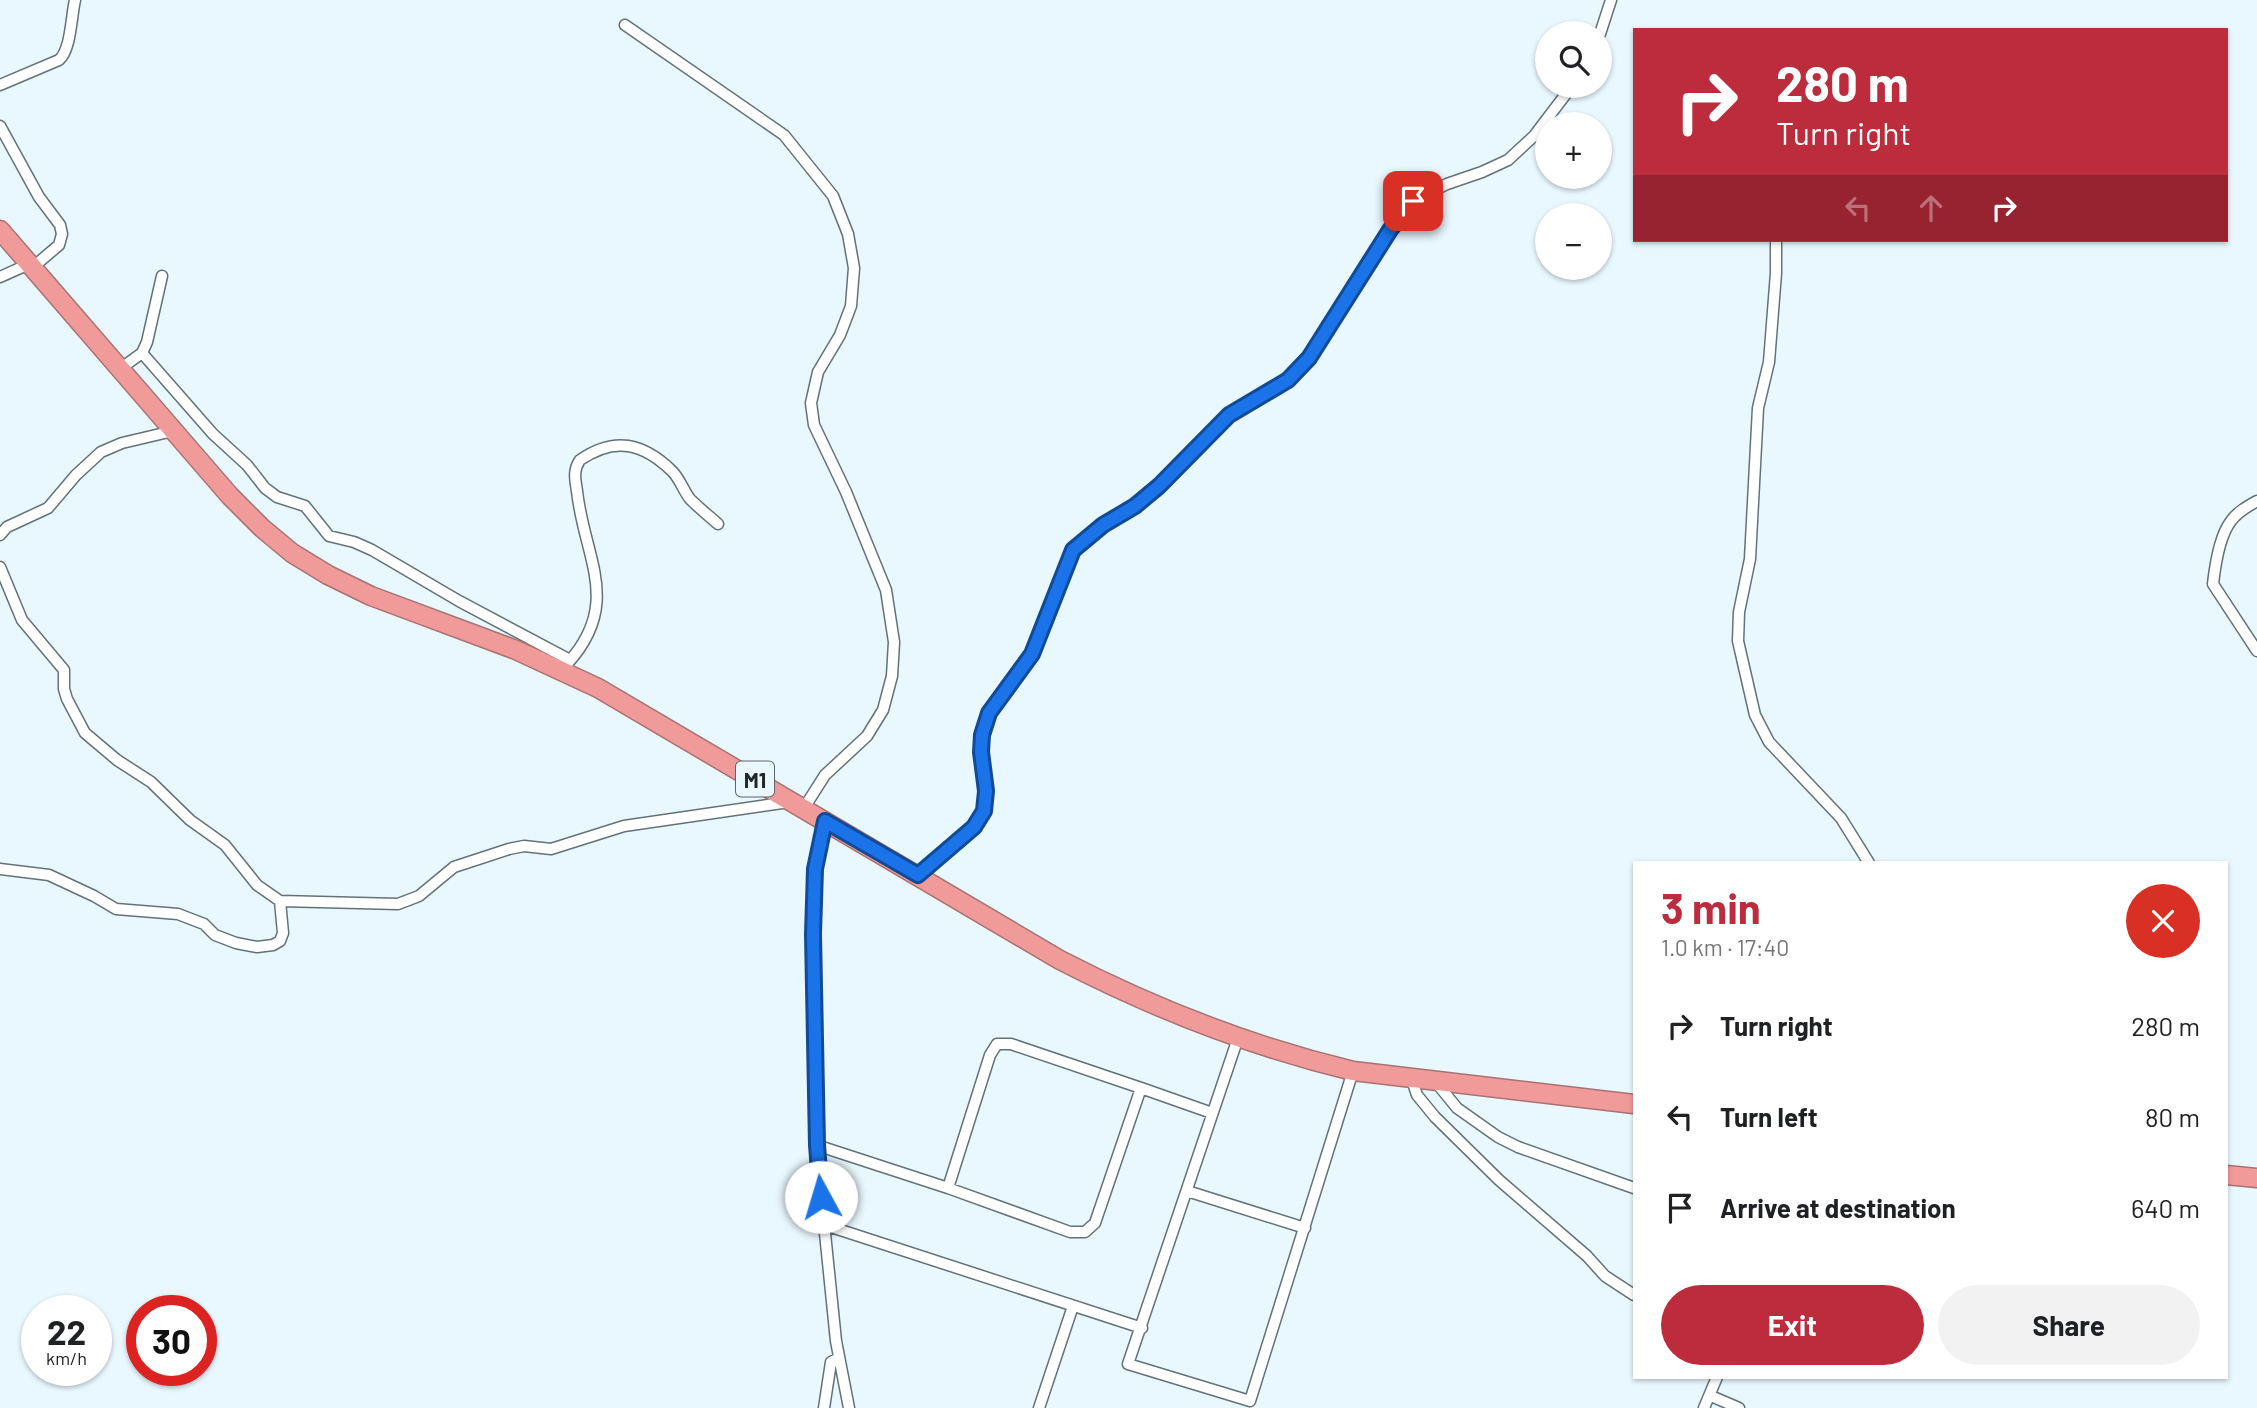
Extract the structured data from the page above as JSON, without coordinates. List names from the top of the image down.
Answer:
{
  "streets": {
    "highway": ["M1"]
  },
  "page": {
    "map_buttons": ["+", "−"],
    "turn": ["280 m", "Turn right"],
    "heading": ["3 min", "1.0 km · 17:40"],
    "list": [
      {
        "name": "Turn right",
        "value": "280 m"
      },
      {
        "name": "Turn left",
        "value": "80 m"
      },
      {
        "name": "Arrive at destination",
        "value": "640 m"
      }
    ],
    "buttons": ["Exit", "Share"],
    "speed": "22 km/h",
    "limit": "30"
  }
}
